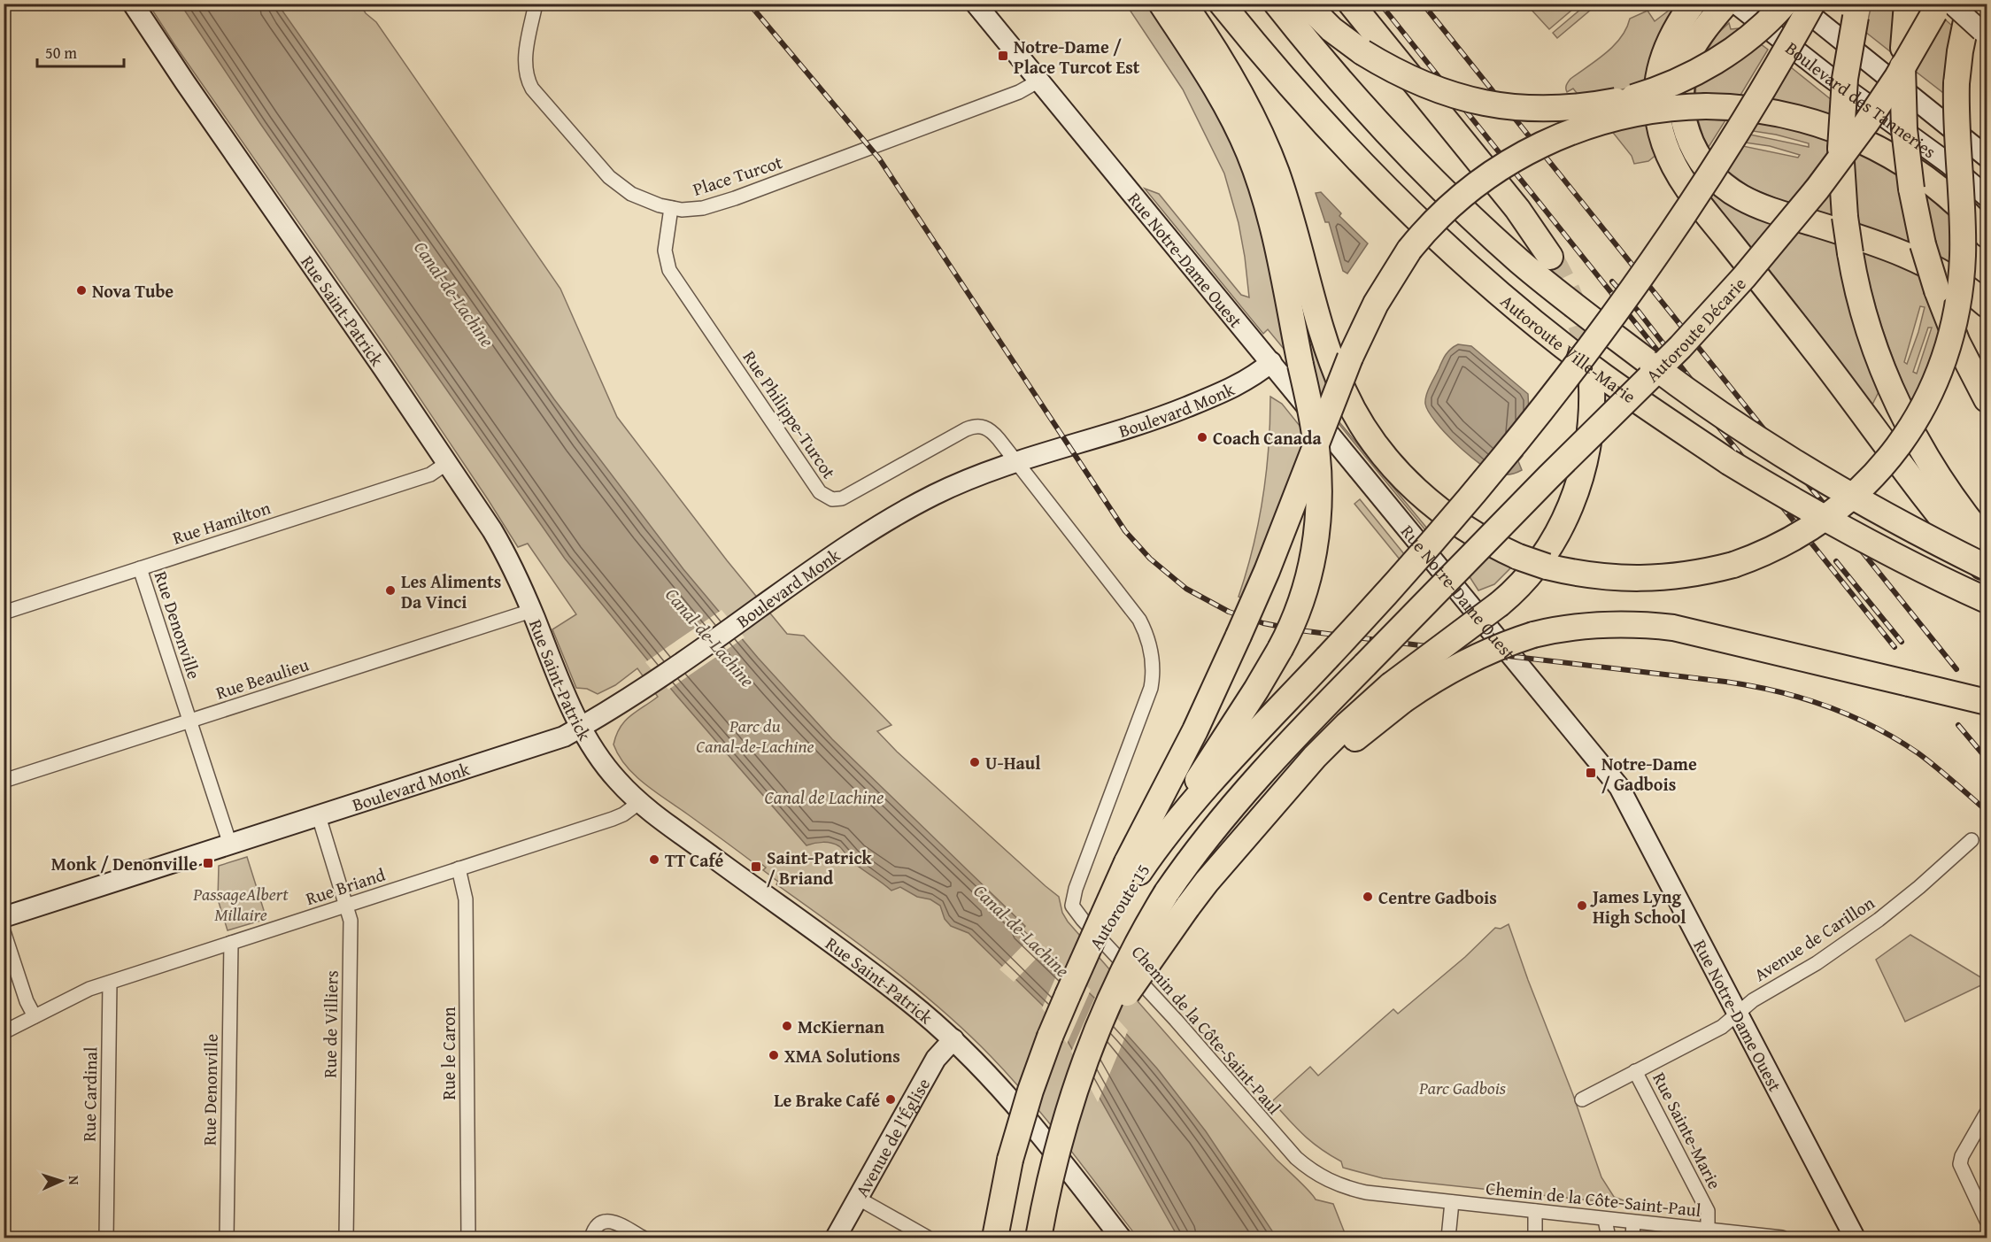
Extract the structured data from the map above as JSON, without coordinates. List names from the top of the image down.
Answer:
{
  "streets": {
    "highway": ["Autoroute Décarie", "Autoroute Ville-Marie", "Autoroute 15"],
    "main road": [
      "Boulevard des Tanneries",
      "Rue Notre-Dame Ouest",
      "Rue Saint-Patrick",
      "Boulevard Monk",
      "Avenue de l'Église"
    ],
    "street": [
      "Place Turcot",
      "Rue Philippe-Turcot",
      "Rue Hamilton",
      "Rue Denonville",
      "Rue Beaulieu",
      "Rue Briand",
      "Avenue de Carillon",
      "Rue de Villiers",
      "Chemin de la Côte-Saint-Paul",
      "Rue le Caron",
      "Rue Cardinal",
      "Rue Sainte-Marie"
    ]
  },
  "crossings": [
    ["Place Turcot", "Rue Notre-Dame Ouest"],
    ["Place Turcot", "Rue Philippe-Turcot"],
    ["Rue Notre-Dame Ouest", "Boulevard Monk"],
    ["Rue Notre-Dame Ouest", "Avenue de Carillon"],
    ["Rue Saint-Patrick", "Boulevard Monk"],
    ["Rue Saint-Patrick", "Rue Hamilton"],
    ["Rue Saint-Patrick", "Rue Beaulieu"],
    ["Rue Saint-Patrick", "Rue Briand"],
    ["Rue Saint-Patrick", "Avenue de l'Église"],
    ["Boulevard Monk", "Rue Philippe-Turcot"],
    ["Boulevard Monk", "Rue Denonville"],
    ["Boulevard Monk", "Rue de Villiers"],
    ["Boulevard Monk", "Chemin de la Côte-Saint-Paul"],
    ["Rue Philippe-Turcot", "Chemin de la Côte-Saint-Paul"],
    ["Rue Hamilton", "Rue Denonville"],
    ["Rue Denonville", "Rue Beaulieu"],
    ["Rue Denonville", "Rue Briand"],
    ["Rue Briand", "Rue de Villiers"],
    ["Rue Briand", "Rue le Caron"],
    ["Rue Briand", "Rue Cardinal"],
    ["Avenue de Carillon", "Rue Sainte-Marie"],
    ["Chemin de la Côte-Saint-Paul", "Rue Sainte-Marie"]
  ],
  "water": ["Canal-de-Lachine", "Canal de Lachine"],
  "parks": ["Parc du Canal-de-Lachine", "PassageAlbert Millaire", "Parc Gadbois"],
  "places": {
    "transit": [
      "Notre-Dame / Place Turcot Est",
      "Notre-Dame / Gadbois",
      "Monk / Denonville",
      "Saint-Patrick / Briand"
    ],
    "other": [
      "Nova Tube",
      "Coach Canada",
      "Les Aliments Da Vinci",
      "U-Haul",
      "TT Café",
      "Centre Gadbois",
      "James Lyng High School",
      "McKiernan",
      "XMA Solutions",
      "Le Brake Café"
    ]
  },
  "scale_bar": "50 m",
  "north": "right"
}
